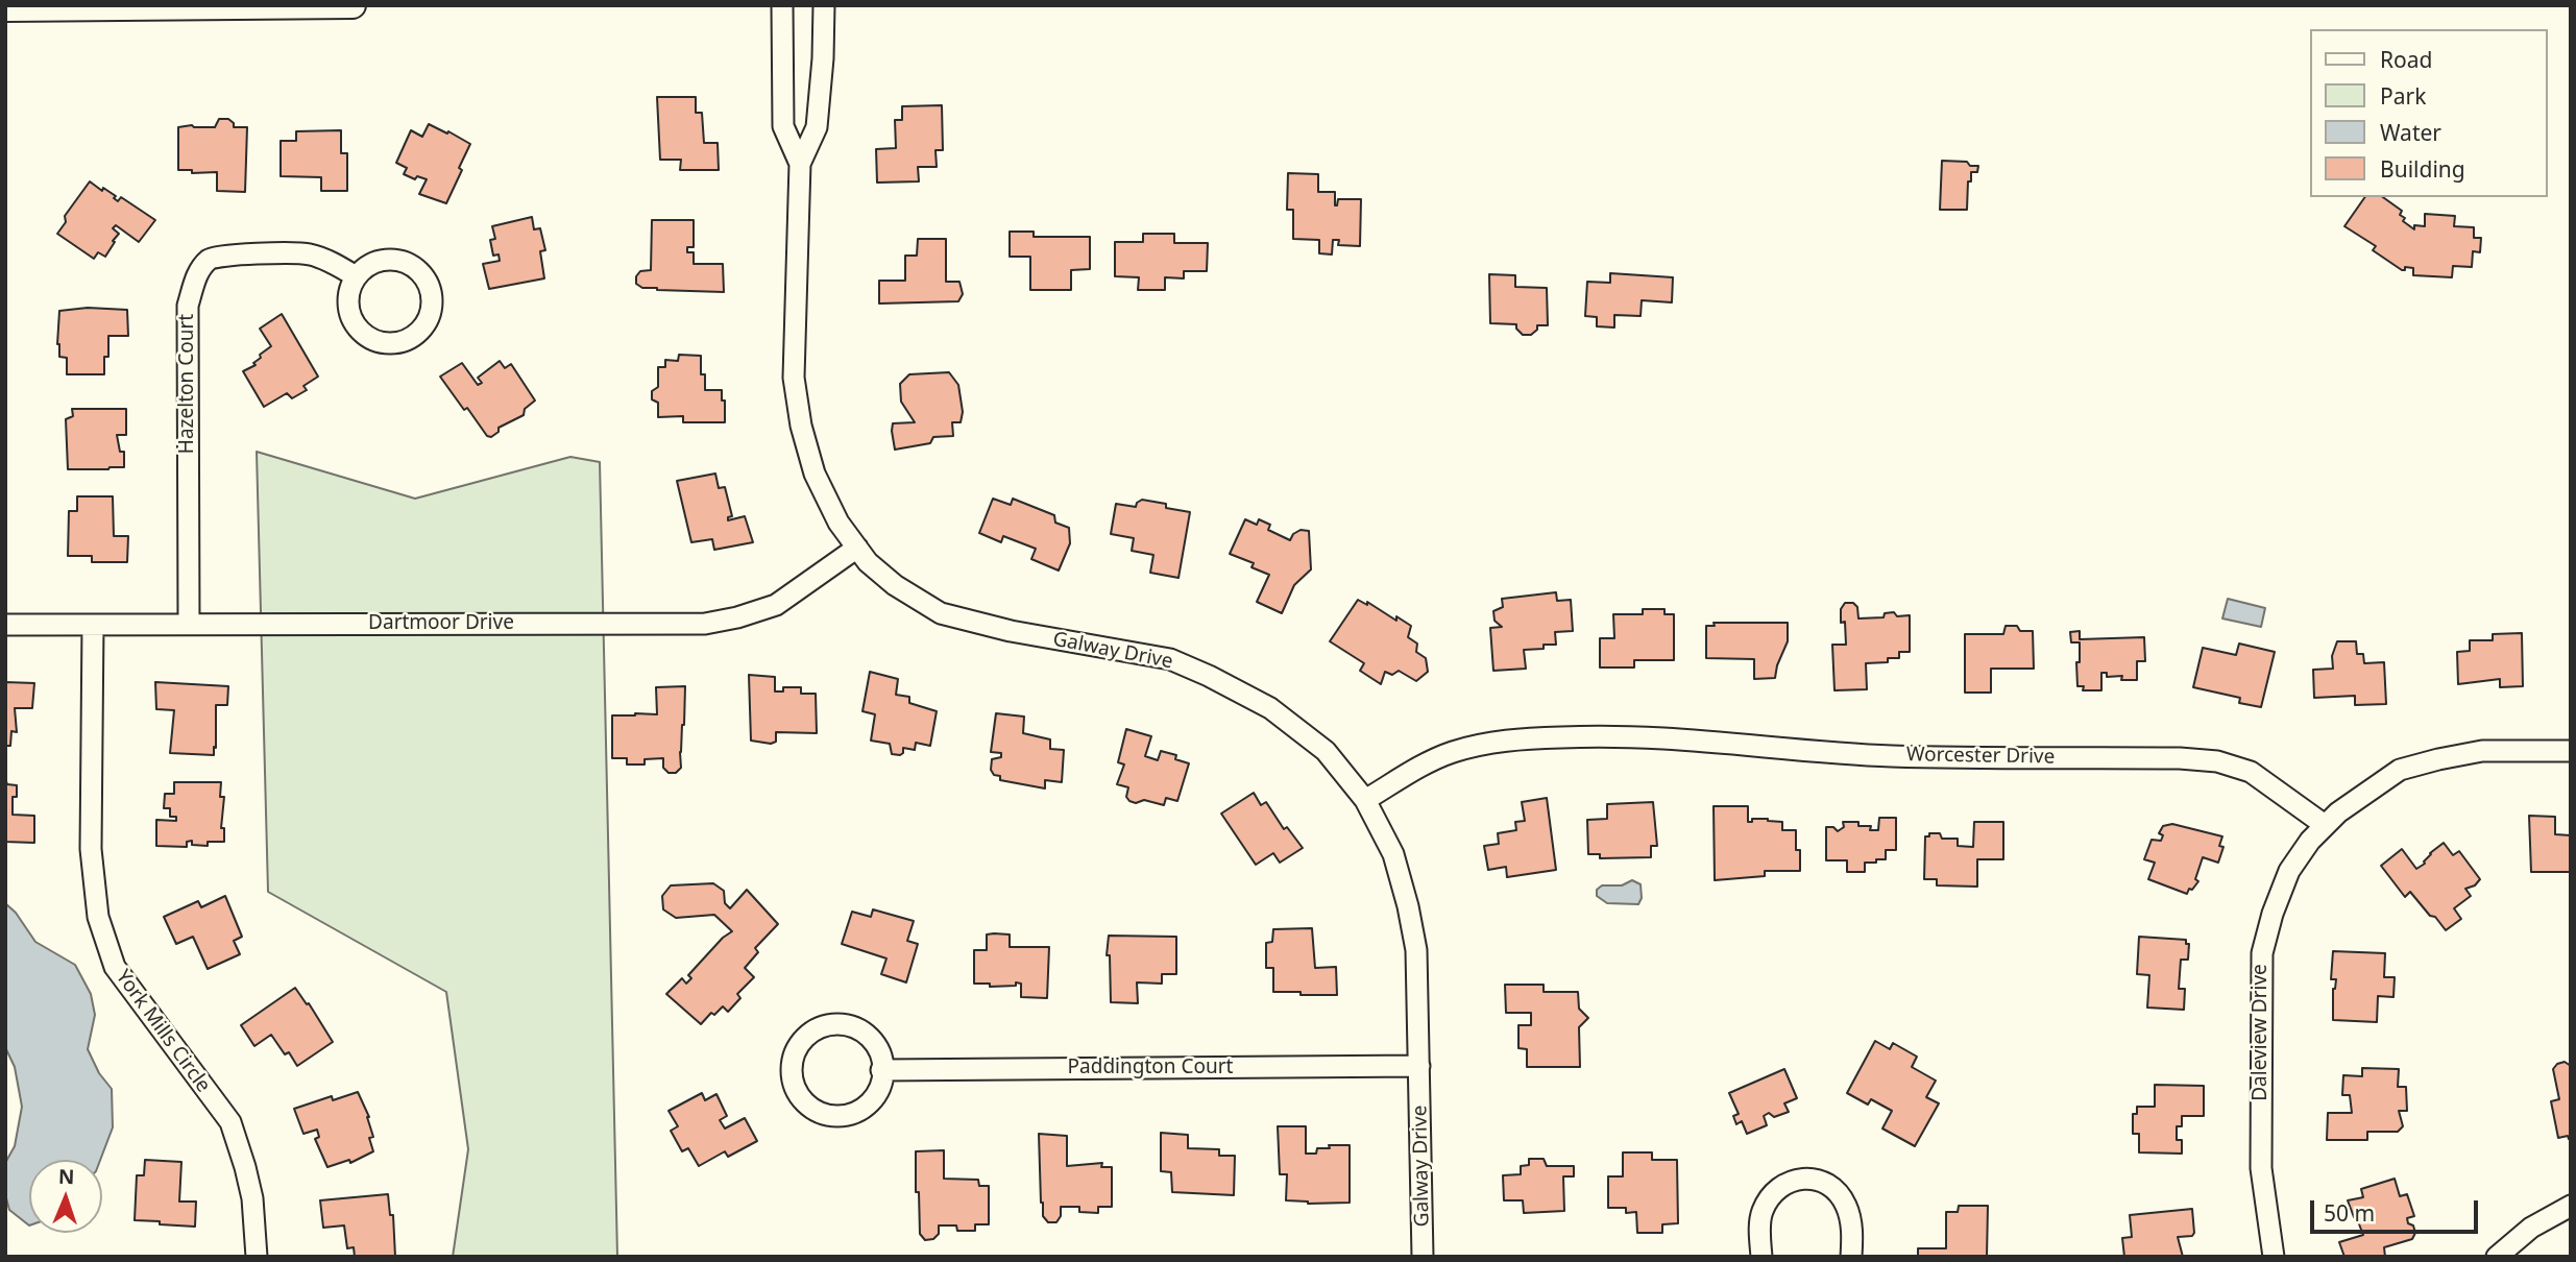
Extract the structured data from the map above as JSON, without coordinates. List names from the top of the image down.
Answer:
{
  "streets": {
    "street": [
      "Hazelton Court",
      "Dartmoor Drive",
      "Galway Drive",
      "Worcester Drive",
      "York Mills Circle",
      "Daleview Drive",
      "Paddington Court"
    ]
  },
  "crossings": [
    ["Hazelton Court", "Dartmoor Drive"],
    ["Dartmoor Drive", "Galway Drive"],
    ["Dartmoor Drive", "York Mills Circle"],
    ["Galway Drive", "Worcester Drive"],
    ["Galway Drive", "Paddington Court"],
    ["Worcester Drive", "Daleview Drive"]
  ],
  "legend": [
    "Road",
    "Park",
    "Water",
    "Building"
  ],
  "scale_bar": "50 m",
  "north": "top"
}
